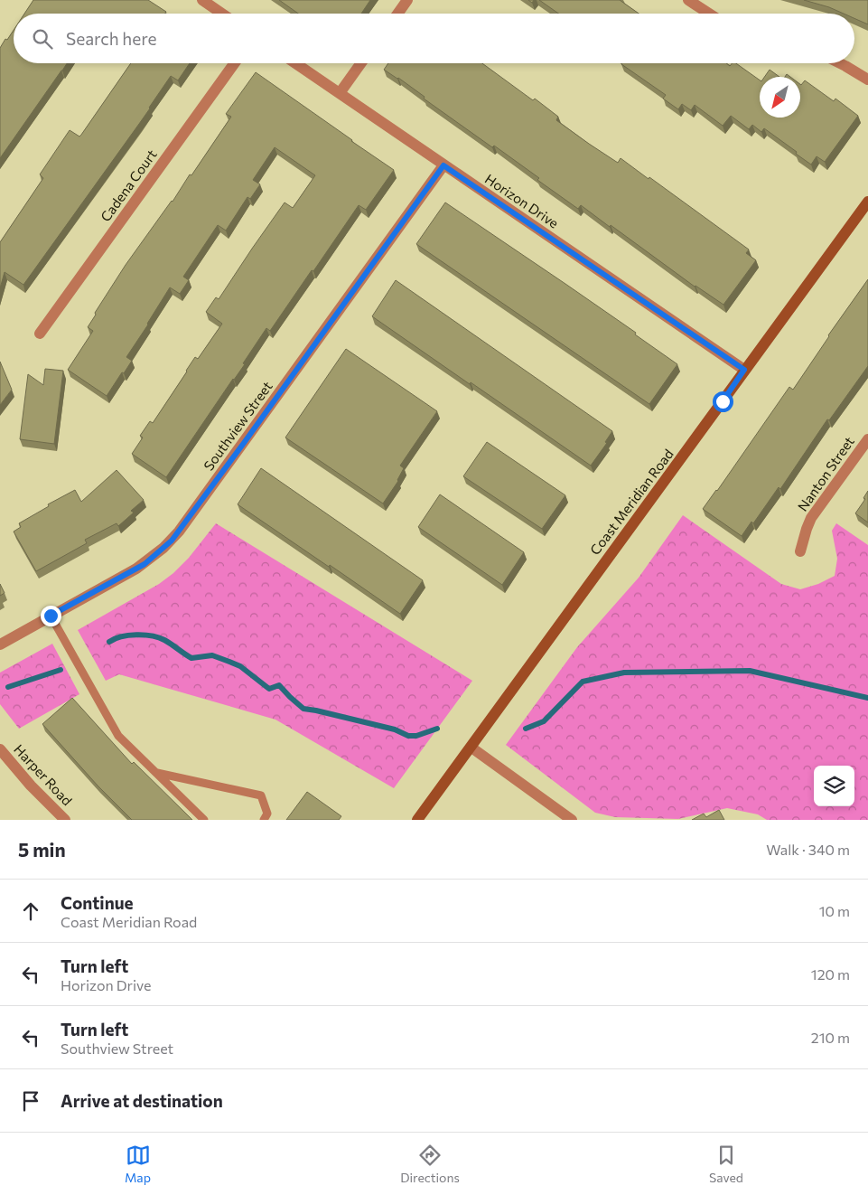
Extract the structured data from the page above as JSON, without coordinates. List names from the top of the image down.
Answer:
{
  "streets": {
    "main road": ["Coast Meridian Road"],
    "street": [
      "Cadena Court",
      "Horizon Drive",
      "Southview Street",
      "Nanton Street",
      "Harper Road"
    ]
  },
  "crossings": [
    ["Horizon Drive", "Southview Street"],
    ["Horizon Drive", "Coast Meridian Road"]
  ],
  "north": "bottom left",
  "page": {
    "search": "Search here",
    "heading": ["5 min", "Walk · 340 m"],
    "list": [
      ["Continue", "Coast Meridian Road", "10 m"],
      ["Turn left", "Horizon Drive", "120 m"],
      ["Turn left", "Southview Street", "210 m"],
      "Arrive at destination"
    ],
    "nav": ["Map", "Directions", "Saved"]
  }
}
